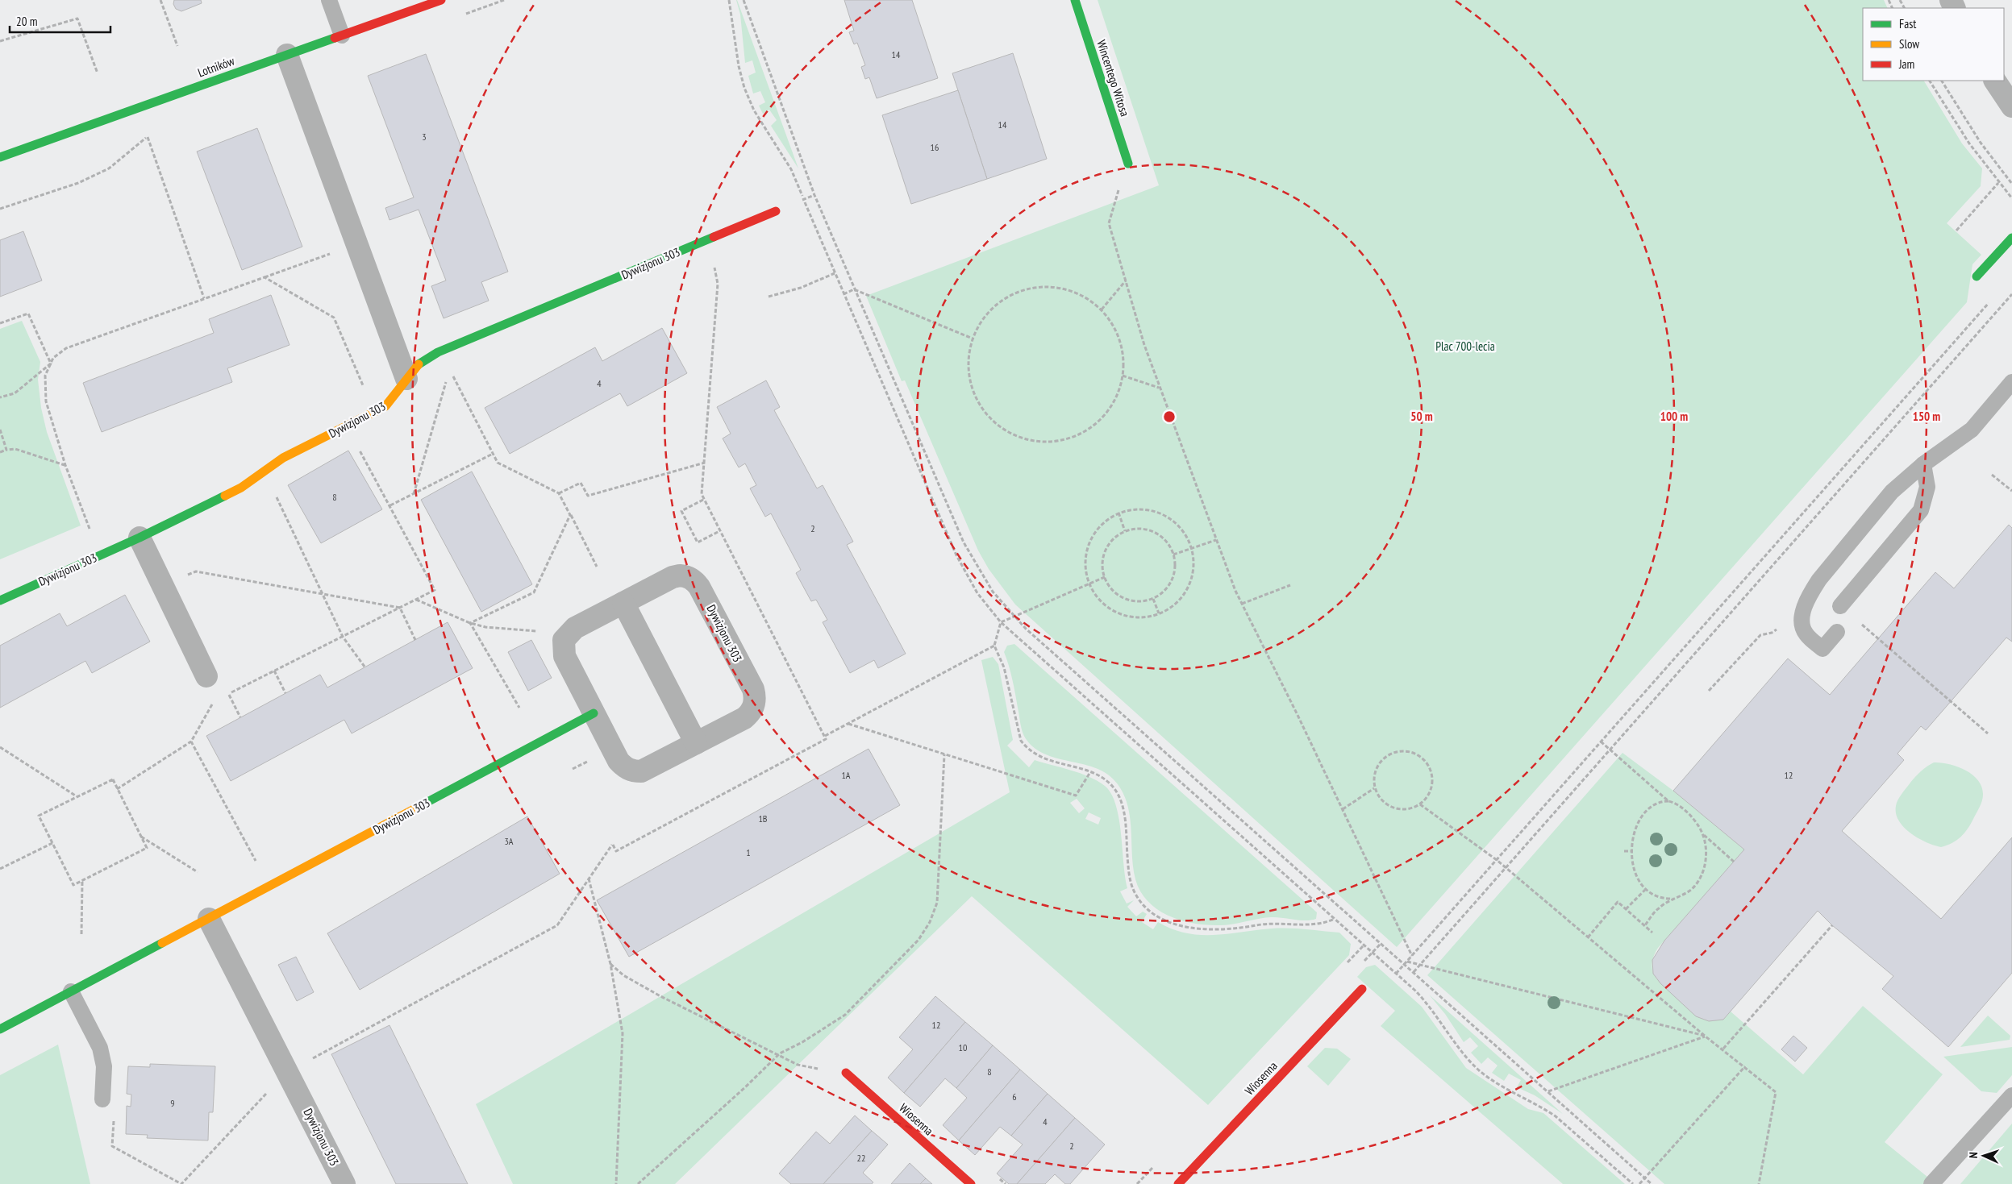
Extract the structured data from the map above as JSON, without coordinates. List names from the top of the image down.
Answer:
{
  "streets": {
    "street": [
      "Lotników",
      "Wincentego Witosa",
      "Dywizjonu 303",
      "Wiosenna"
    ]
  },
  "parks": ["Plac 700-lecia"],
  "house_numbers": [
    "14",
    "14",
    "3",
    "16",
    "4",
    "8",
    "2",
    "1A",
    "12",
    "1B",
    "3A",
    "1",
    "12",
    "10",
    "8",
    "6",
    "9",
    "4",
    "2",
    "22"
  ],
  "legend": ["Fast", "Slow", "Jam"],
  "scale_bar": "20 m",
  "north": "left",
  "rings": ["50 m", "100 m", "150 m"]
}
